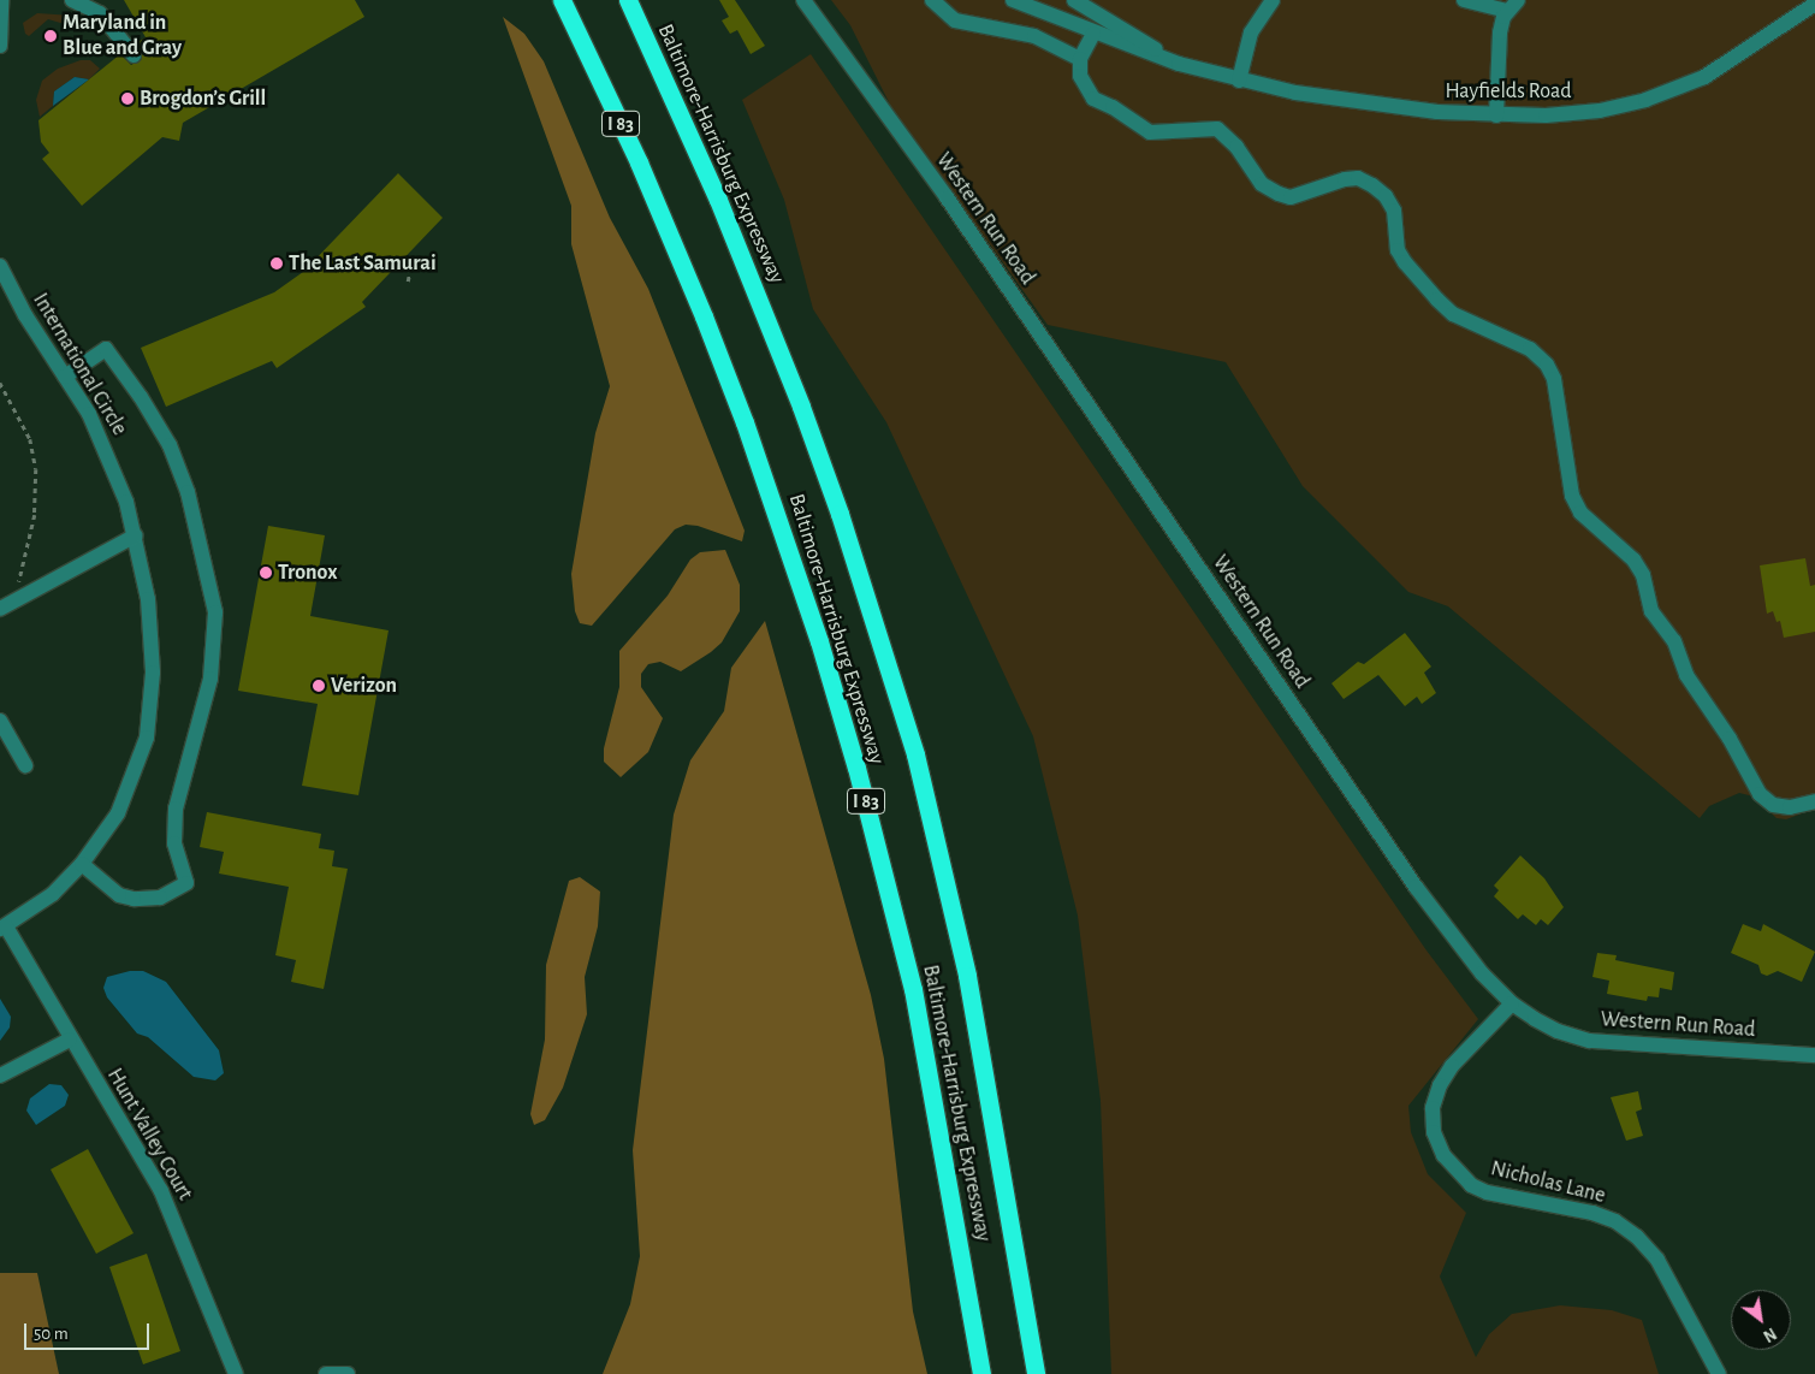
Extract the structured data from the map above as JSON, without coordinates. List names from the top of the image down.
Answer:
{
  "streets": {
    "highway": ["I 83", "Baltimore-Harrisburg Expressway"],
    "street": [
      "Hayfields Road",
      "Western Run Road",
      "International Circle",
      "Hunt Valley Court",
      "Nicholas Lane"
    ]
  },
  "crossings": [
    ["Western Run Road", "Nicholas Lane"],
    ["International Circle", "Hunt Valley Court"]
  ],
  "places": [
    "Maryland in Blue and Gray",
    "Brogdon’s Grill",
    "The Last Samurai",
    "Tronox",
    "Verizon"
  ],
  "scale_bar": "50 m",
  "north": "bottom right"
}
